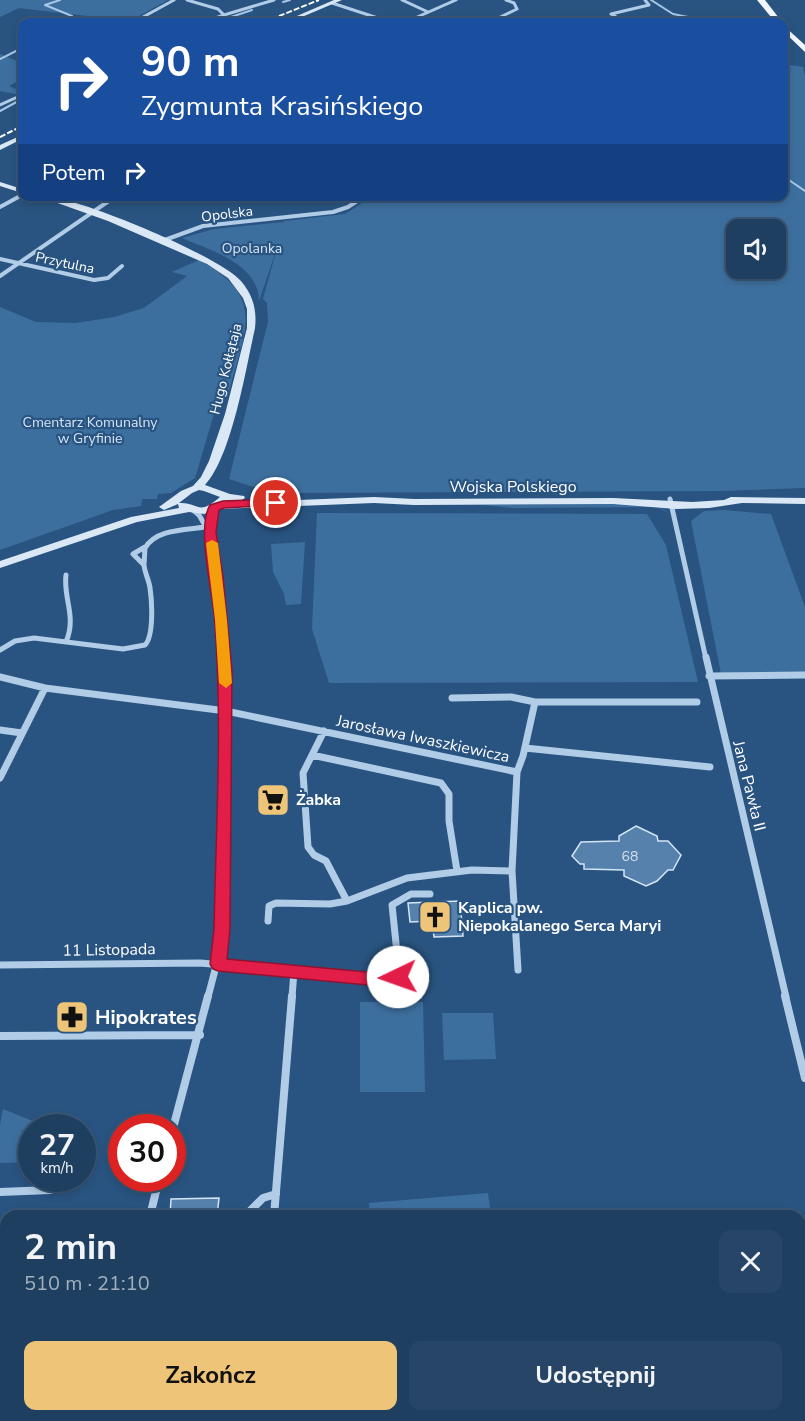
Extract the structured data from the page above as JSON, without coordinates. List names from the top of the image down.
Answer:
{
  "streets": {
    "street": [
      "Opolska",
      "Przytulna",
      "Hugo Kołłątaja",
      "Wojska Polskiego",
      "Jarosława Iwaszkiewicza",
      "Jana Pawła II",
      "11 Listopada"
    ]
  },
  "crossings": [
    ["Opolska", "Hugo Kołłątaja"],
    ["Hugo Kołłątaja", "Wojska Polskiego"],
    ["Wojska Polskiego", "Jana Pawła II"]
  ],
  "parks": ["Opolanka", "Cmentarz Komunalny w Gryfinie"],
  "places": {
    "supermarket": ["Żabka"],
    "church": ["Kaplica pw. Niepokalanego Serca Maryi"],
    "pharmacy": ["Hipokrates"]
  },
  "house_numbers": ["68"],
  "page": {
    "turn": ["90 m", "Zygmunta Krasińskiego"],
    "then": "Potem",
    "speed": "27 km/h",
    "limit": "30",
    "heading": ["2 min", "510 m · 21:10"],
    "buttons": ["Zakończ", "Udostępnij"]
  }
}
